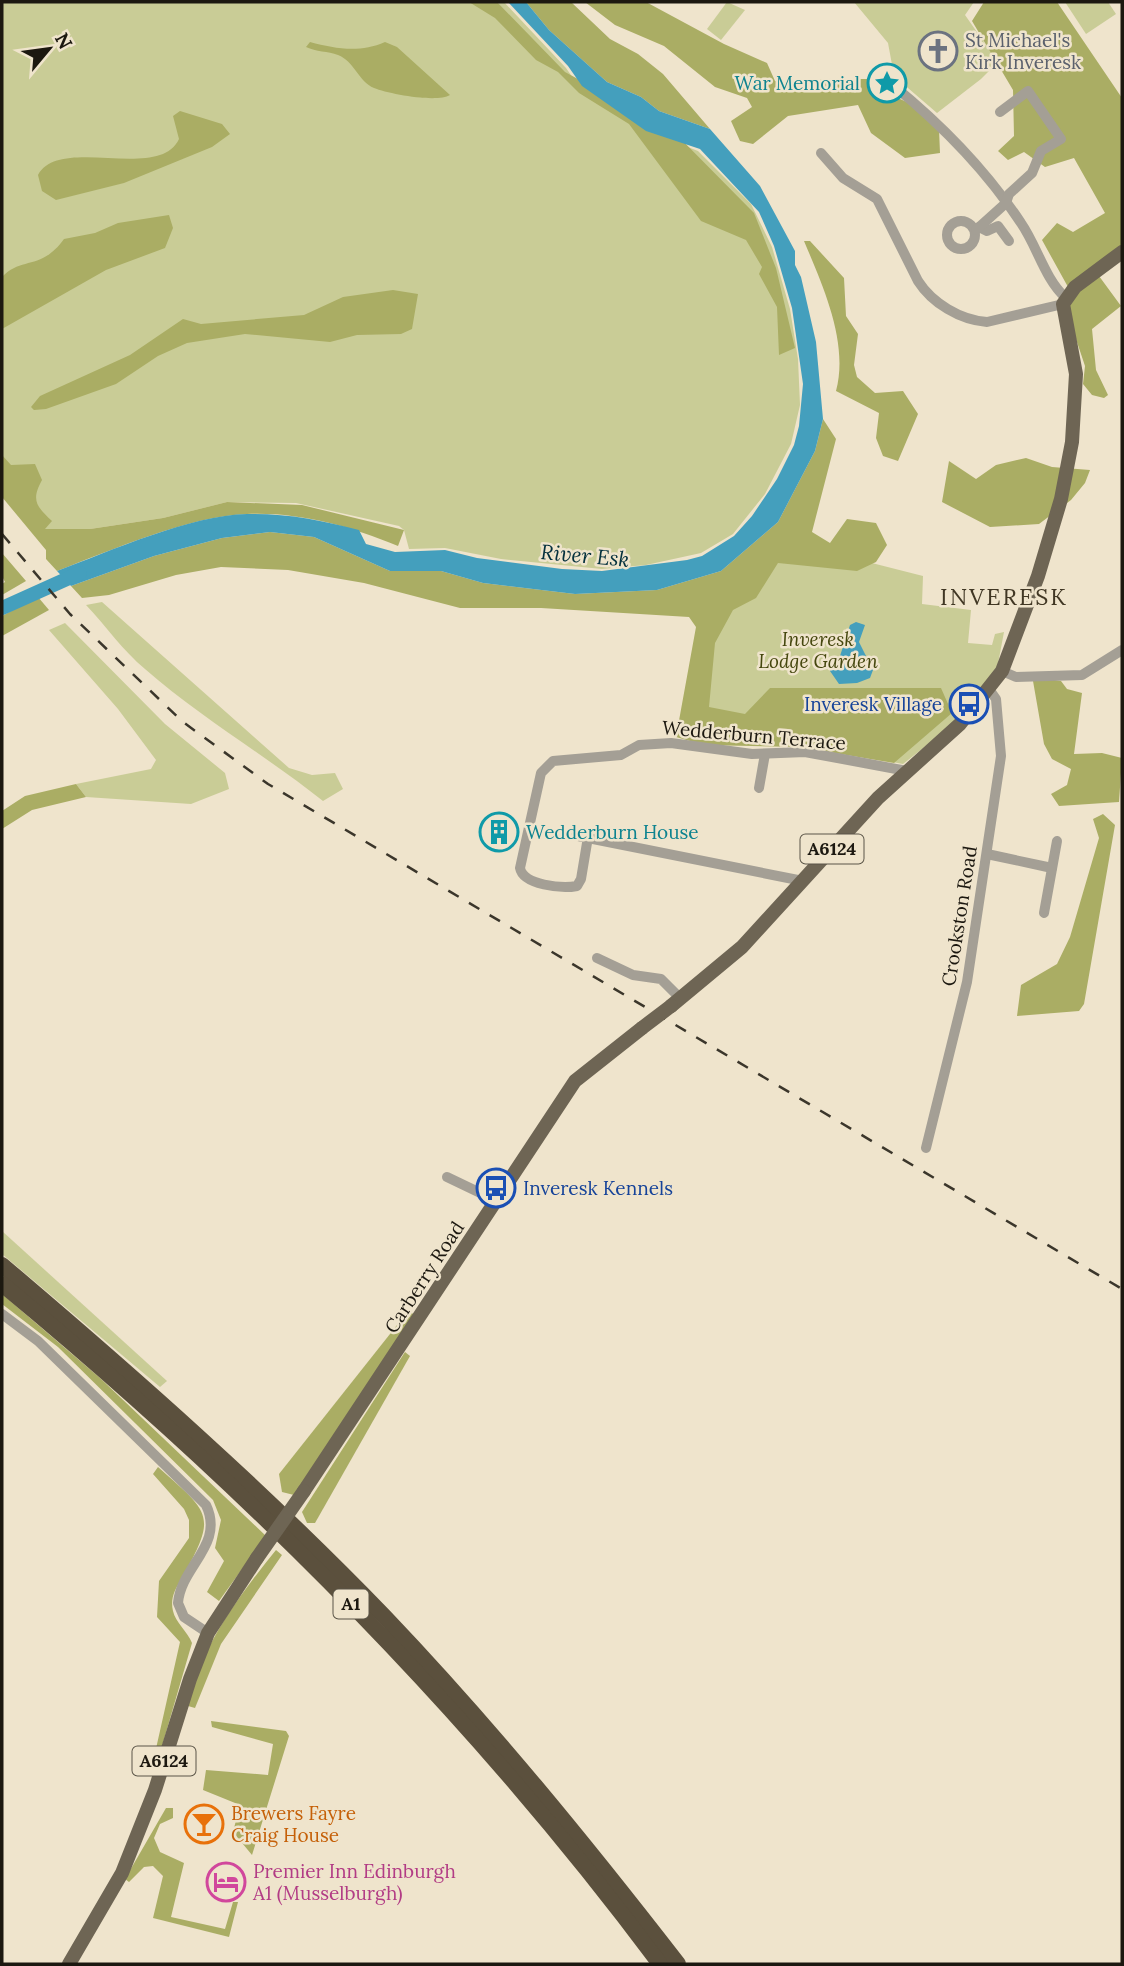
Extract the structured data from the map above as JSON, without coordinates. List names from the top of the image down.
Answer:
{
  "streets": {
    "highway": ["A1"],
    "main road": ["A6124", "Carberry Road"],
    "street": ["Wedderburn Terrace", "Crookston Road"]
  },
  "crossings": [
    ["Wedderburn Terrace", "Carberry Road"],
    ["A6124", "Crookston Road"],
    ["A6124", "Carberry Road"],
    ["Crookston Road", "Carberry Road"]
  ],
  "districts": ["INVERESK"],
  "water": ["River Esk"],
  "parks": ["Inveresk Lodge Garden"],
  "places": {
    "church": ["St Michael's Kirk Inveresk"],
    "place": ["War Memorial"],
    "bus stop": ["Inveresk Village", "Inveresk Kennels"],
    "building": ["Wedderburn House"],
    "bar": ["Brewers Fayre Craig House"],
    "hotel": ["Premier Inn Edinburgh A1 (Musselburgh)"]
  },
  "north": "top right"
}
